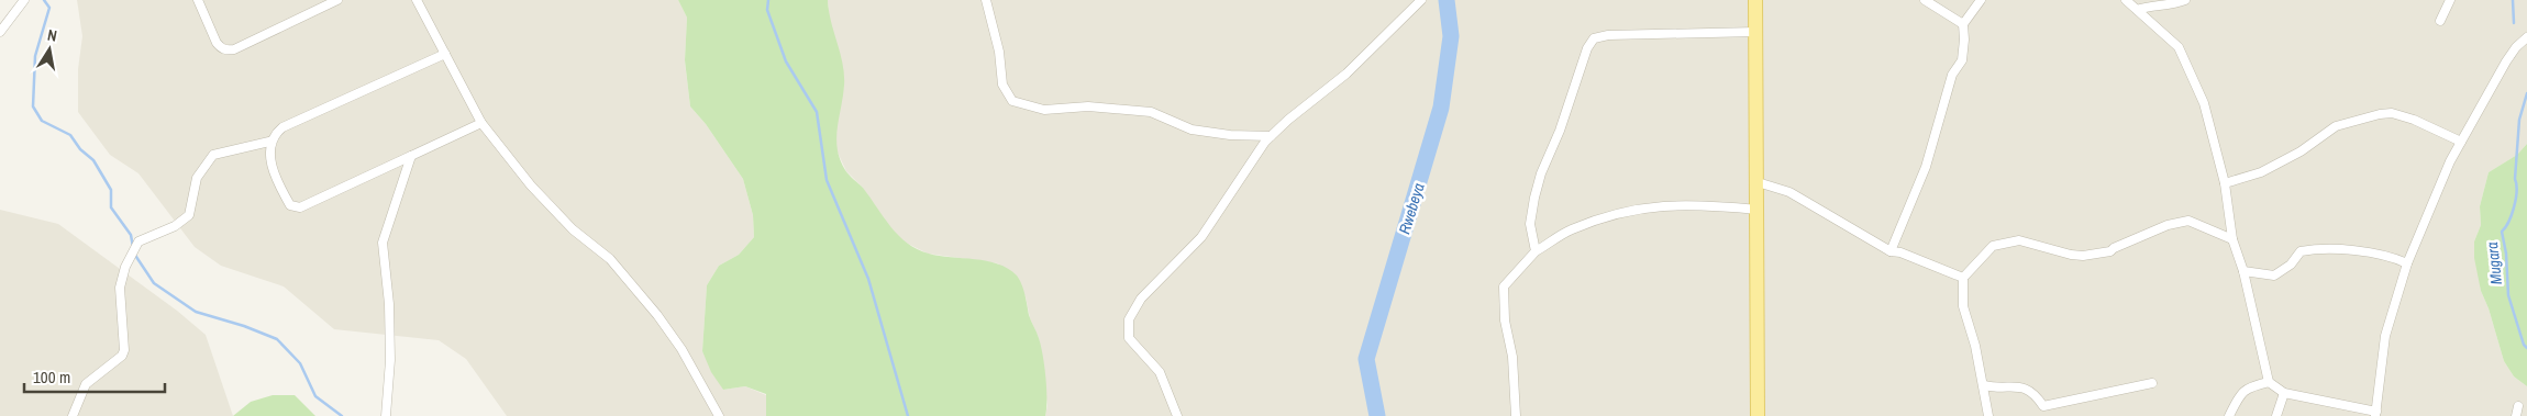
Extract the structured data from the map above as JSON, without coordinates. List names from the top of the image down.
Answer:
{
  "water": ["Rwebeya", "Mugara"],
  "scale_bar": "100 m",
  "north": "top"
}
